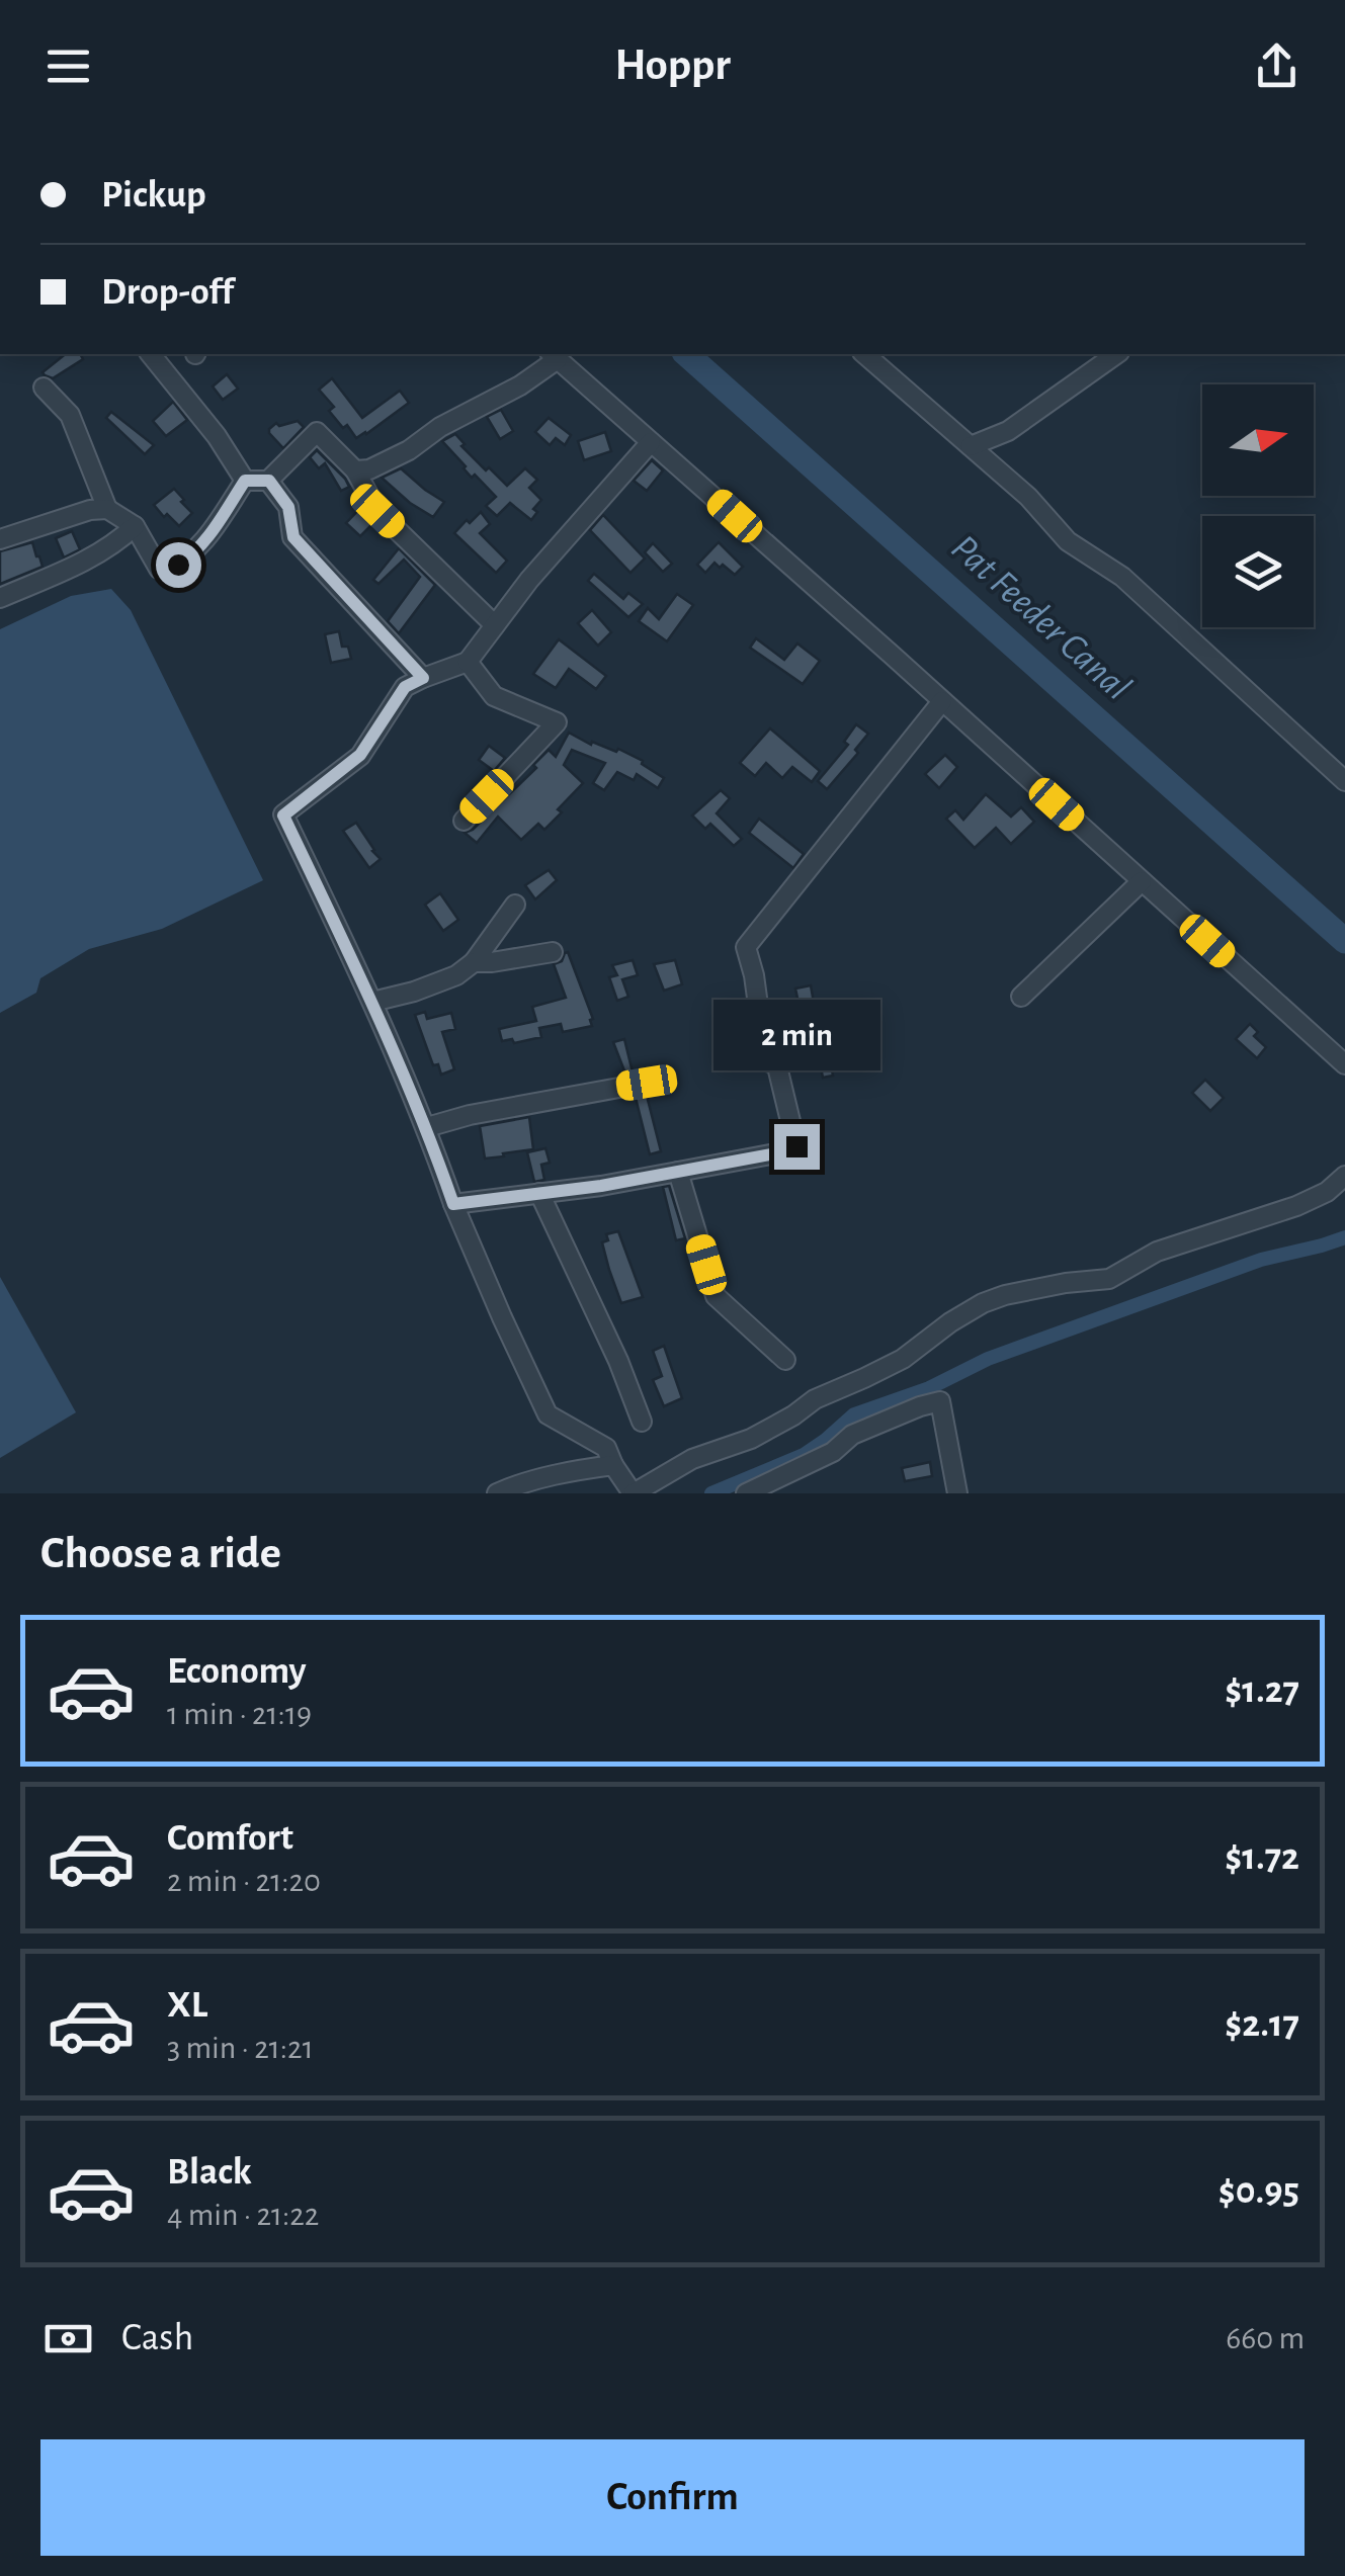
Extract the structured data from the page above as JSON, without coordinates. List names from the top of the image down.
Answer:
{
  "water": ["Pat Feeder Canal"],
  "north": "right",
  "page": {
    "header": "Hoppr",
    "banner": ["Pickup", "Drop-off"],
    "bubble": "2 min",
    "heading": "Choose a ride",
    "list": [
      {
        "name": "Economy",
        "note": "1 min · 21:19",
        "value": "$1.27"
      },
      {
        "name": "Comfort",
        "note": "2 min · 21:20",
        "value": "$1.72"
      },
      {
        "name": "XL",
        "note": "3 min · 21:21",
        "value": "$2.17"
      },
      {
        "name": "Black",
        "note": "4 min · 21:22",
        "value": "$0.95"
      }
    ],
    "pay": ["Cash", "660 m"],
    "buttons": "Confirm"
  }
}
